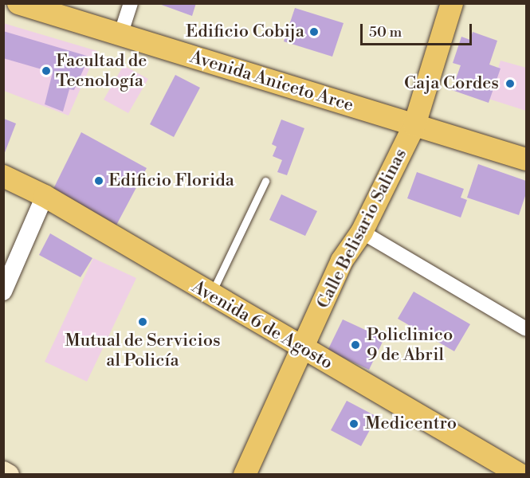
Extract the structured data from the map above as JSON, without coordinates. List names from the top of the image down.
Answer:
{
  "streets": {
    "main road": ["Avenida Aniceto Arce", "Calle Belisario Salinas", "Avenida 6 de Agosto"]
  },
  "crossings": [
    ["Avenida Aniceto Arce", "Calle Belisario Salinas"],
    ["Calle Belisario Salinas", "Avenida 6 de Agosto"]
  ],
  "places": [
    "Edificio Cobija",
    "Facultad de Tecnología",
    "Caja Cordes",
    "Edificio Florida",
    "Mutual de Servicios al Policía",
    "Policlinico 9 de Abril",
    "Medicentro"
  ],
  "scale_bar": "50 m"
}
